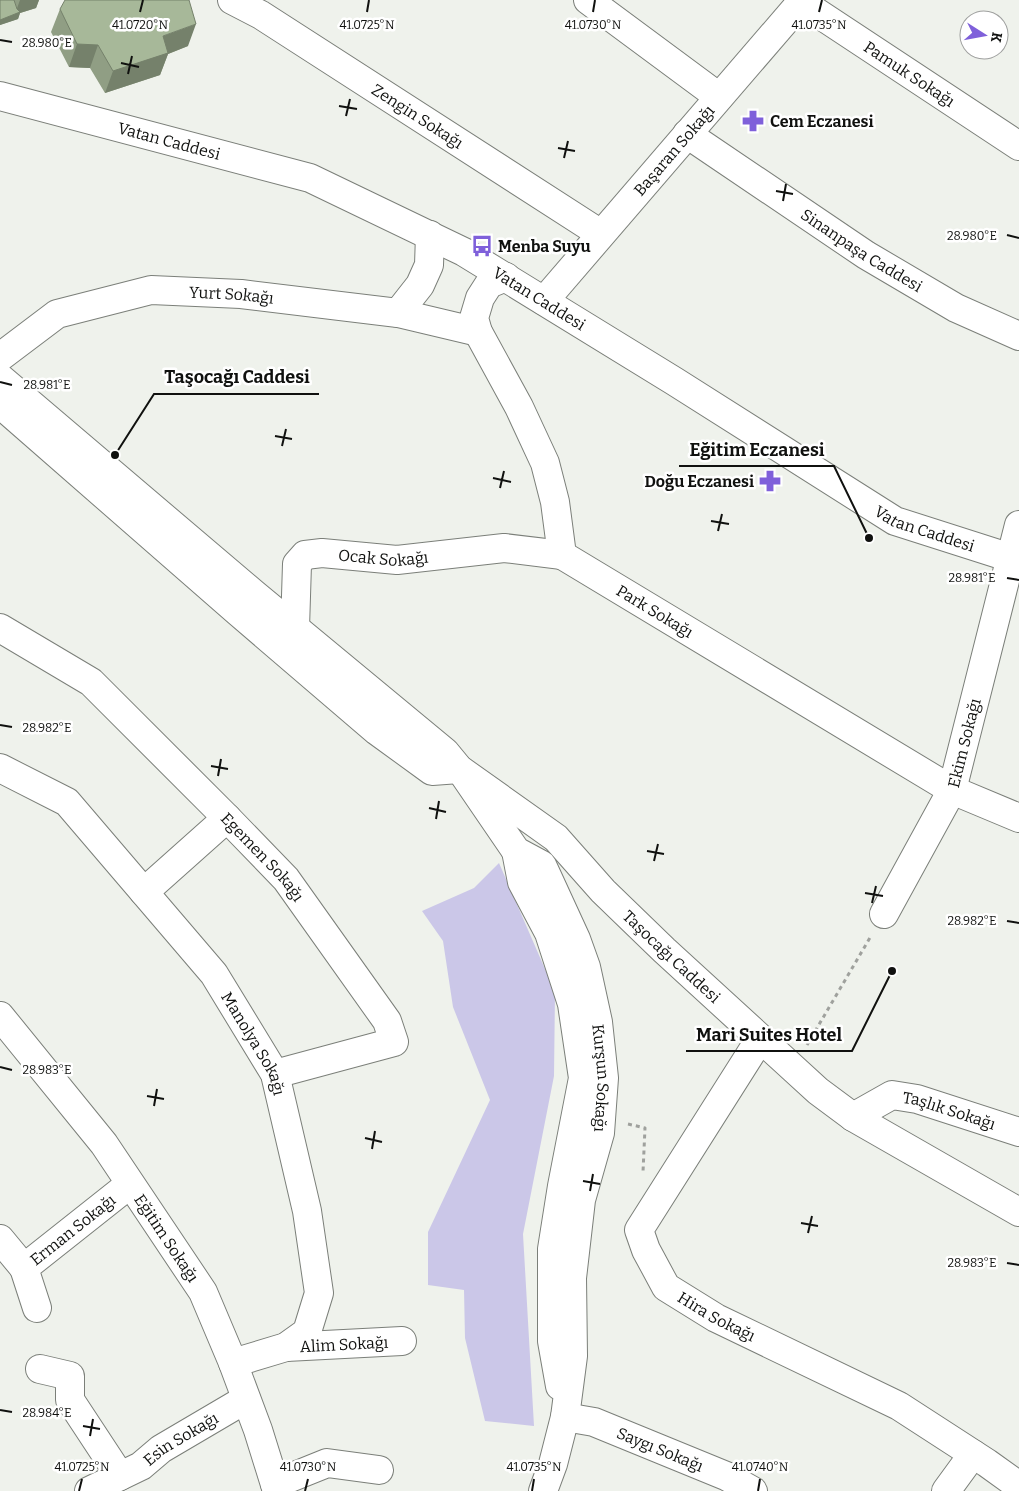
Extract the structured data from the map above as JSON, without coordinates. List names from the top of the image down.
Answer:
{
  "streets": {
    "street": [
      "Pamuk Sokağı",
      "Zengin Sokağı",
      "Vatan Caddesi",
      "Başaran Sokağı",
      "Sinanpaşa Caddesi",
      "Yurt Sokağı",
      "Ocak Sokağı",
      "Park Sokağı",
      "Ekim Sokağı",
      "Egemen Sokağı",
      "Taşocağı Caddesi",
      "Manolya Sokağı",
      "Kurşun Sokağı",
      "Taşlık Sokağı",
      "Erman Sokağı",
      "Eğitim Sokağı",
      "Hira Sokağı",
      "Alim Sokağı",
      "Esin Sokağı",
      "Saygı Sokağı"
    ]
  },
  "crossings": [
    ["Pamuk Sokağı", "Başaran Sokağı"],
    ["Zengin Sokağı", "Başaran Sokağı"],
    ["Vatan Caddesi", "Başaran Sokağı"],
    ["Vatan Caddesi", "Ekim Sokağı"],
    ["Başaran Sokağı", "Sinanpaşa Caddesi"],
    ["Ocak Sokağı", "Park Sokağı"],
    ["Park Sokağı", "Ekim Sokağı"],
    ["Egemen Sokağı", "Manolya Sokağı"],
    ["Taşocağı Caddesi", "Kurşun Sokağı"],
    ["Taşocağı Caddesi", "Taşlık Sokağı"],
    ["Taşocağı Caddesi", "Hira Sokağı"],
    ["Manolya Sokağı", "Eğitim Sokağı"],
    ["Manolya Sokağı", "Alim Sokağı"],
    ["Kurşun Sokağı", "Saygı Sokağı"],
    ["Erman Sokağı", "Eğitim Sokağı"],
    ["Eğitim Sokağı", "Esin Sokağı"]
  ],
  "places": {
    "pharmacy": ["Cem Eczanesi", "Doğu Eczanesi"],
    "bus stop": ["Menba Suyu"],
    "other": ["Taşocağı Caddesi", "Eğitim Eczanesi", "Mari Suites Hotel"]
  },
  "north": "right",
  "coordinates": [
    "41.0720°N",
    "41.0725°N",
    "41.0730°N",
    "41.0735°N",
    "28.980°E",
    "28.981°E",
    "28.982°E",
    "28.983°E",
    "28.984°E",
    "41.0740°N"
  ]
}
